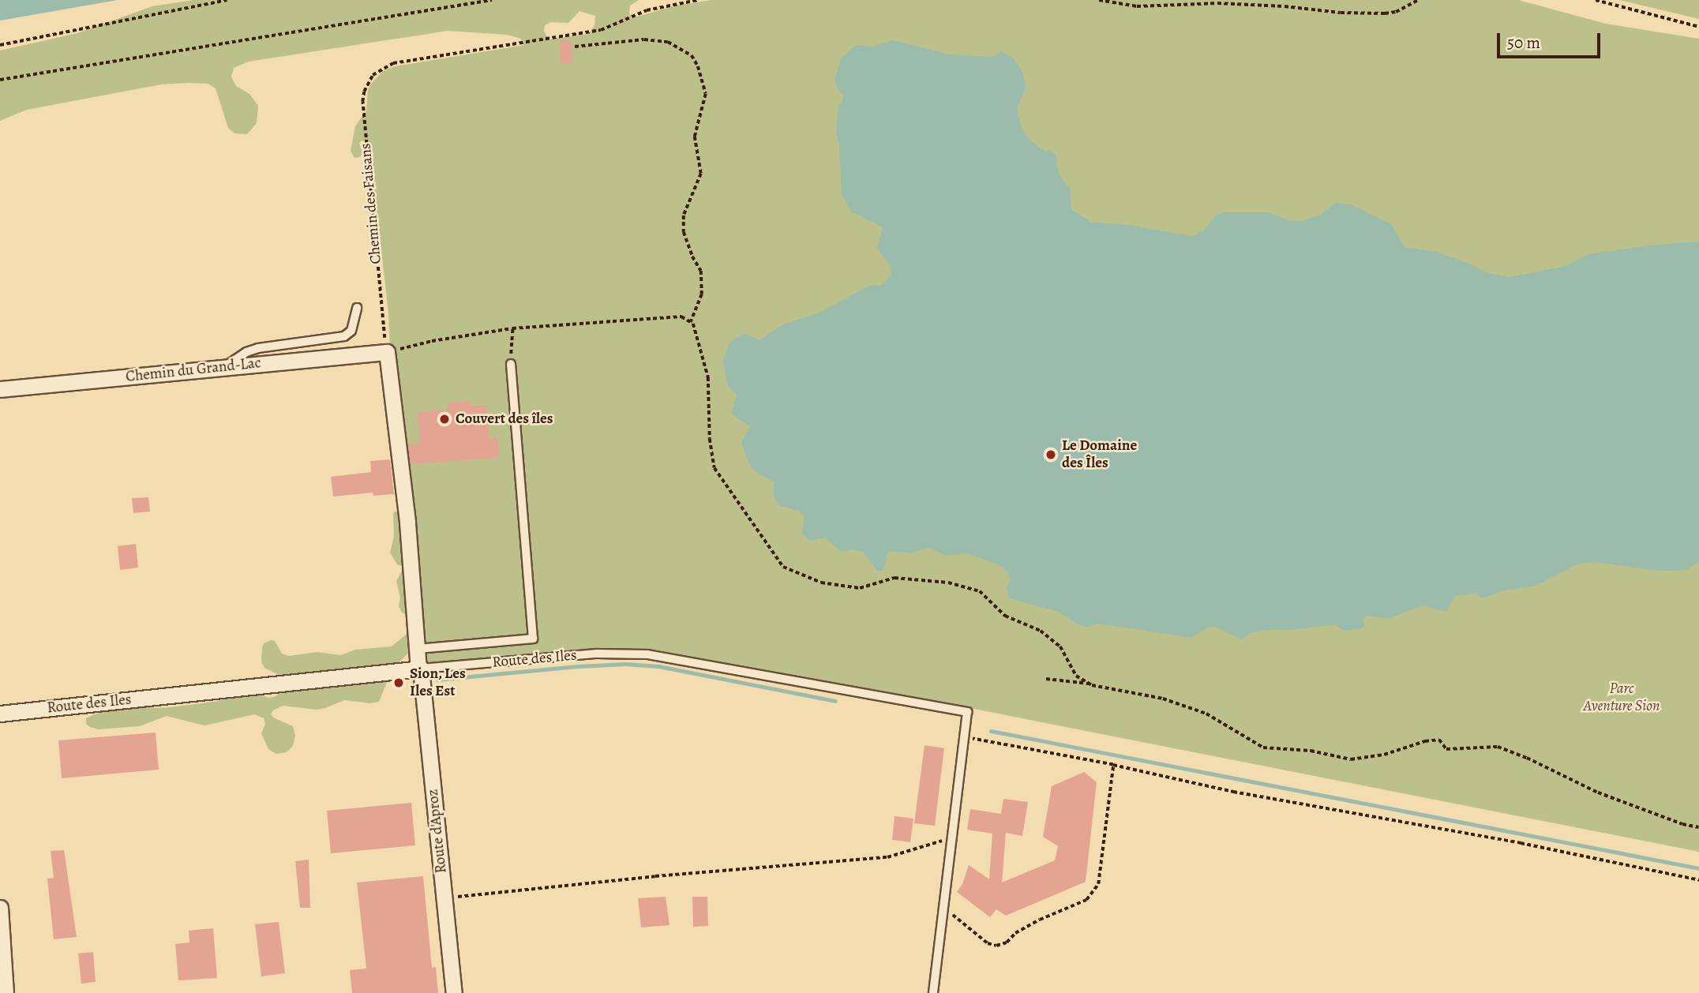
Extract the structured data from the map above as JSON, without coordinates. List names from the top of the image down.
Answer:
{
  "streets": {
    "street": ["Chemin du Grand-Lac", "Route des Iles", "Route d'Aproz"],
    "path": ["Chemin des Faisans"]
  },
  "crossings": [
    ["Chemin des Faisans", "Chemin du Grand-Lac"],
    ["Route des Iles", "Route d'Aproz"]
  ],
  "parks": ["Parc Aventure Sion"],
  "places": ["Couvert des îles", "Le Domaine des Îles", "Sion, Les Iles Est"],
  "scale_bar": "50 m"
}
